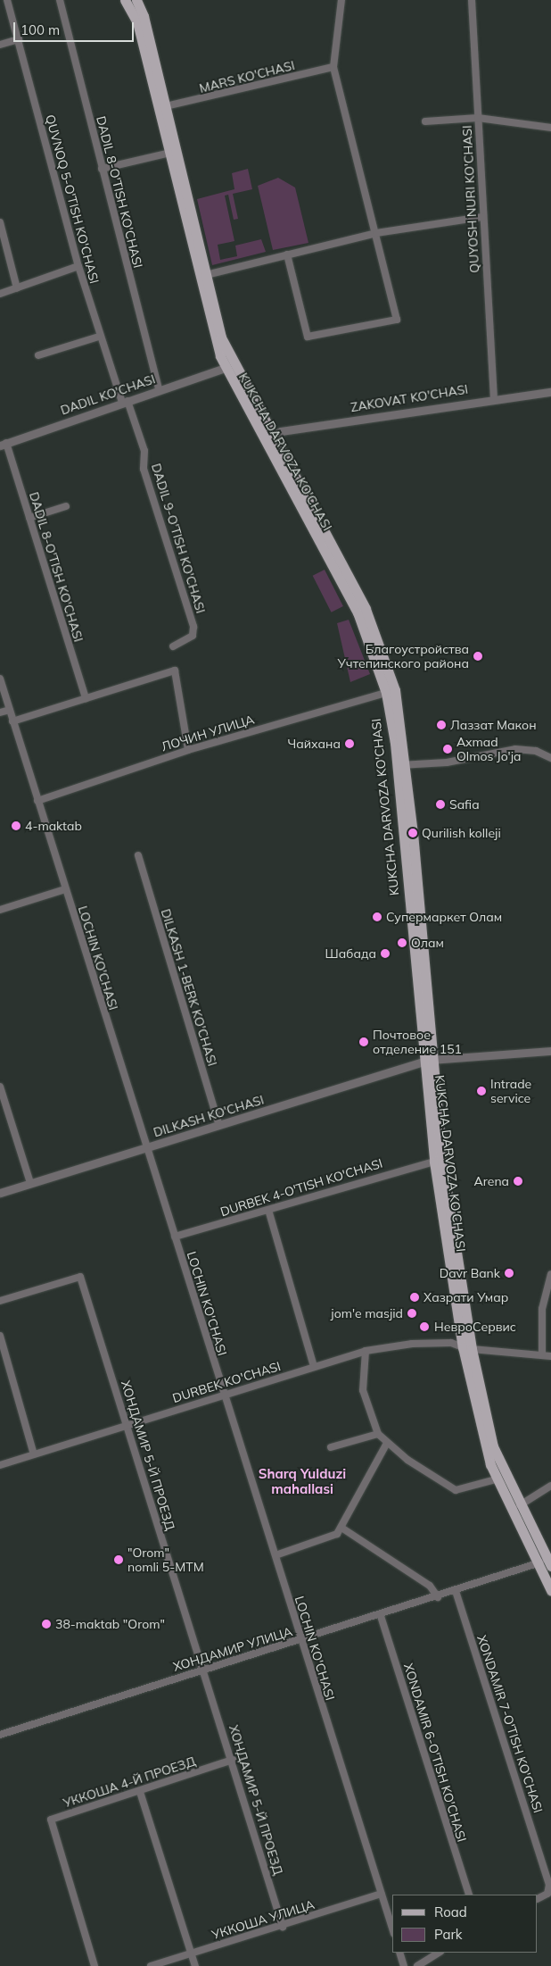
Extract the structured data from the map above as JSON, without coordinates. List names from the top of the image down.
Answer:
{
  "streets": {
    "main road": ["KUKCHA DARVOZA KO'CHASI"],
    "street": [
      "MARS KO'CHASI",
      "DADIL 8-O'TISH KO'CHASI",
      "QUVNOQ 5-O'TISH KO'CHASI",
      "QUYOSH NURI KO'CHASI",
      "DADIL KO'CHASI",
      "ZAKOVAT KO'CHASI",
      "DADIL 9-O'TISH KO'CHASI",
      "ЛОЧИН УЛИЦА",
      "LOCHIN KO'CHASI",
      "DILKASH 1-BERK KO'CHASI",
      "DILKASH KO'CHASI",
      "DURBEK 4-O'TISH KO'CHASI",
      "DURBEK KO'CHASI",
      "ХОНДАМИР 5-Й ПРОЕЗД",
      "ХОНДАМИР УЛИЦА",
      "XONDAMIR 7-O'TISH KO'CHASI",
      "XONDAMIR 6-O'TISH KO'CHASI",
      "УККОША 4-Й ПРОЕЗД",
      "УККОША УЛИЦА"
    ]
  },
  "crossings": [
    ["MARS KO'CHASI", "KUKCHA DARVOZA KO'CHASI"],
    ["DADIL 8-O'TISH KO'CHASI", "DADIL KO'CHASI"],
    ["QUVNOQ 5-O'TISH KO'CHASI", "DADIL KO'CHASI"],
    ["QUVNOQ 5-O'TISH KO'CHASI", "DADIL 9-O'TISH KO'CHASI"],
    ["QUYOSH NURI KO'CHASI", "ZAKOVAT KO'CHASI"],
    ["DADIL KO'CHASI", "KUKCHA DARVOZA KO'CHASI"],
    ["DADIL KO'CHASI", "DADIL 9-O'TISH KO'CHASI"],
    ["ZAKOVAT KO'CHASI", "KUKCHA DARVOZA KO'CHASI"],
    ["KUKCHA DARVOZA KO'CHASI", "ЛОЧИН УЛИЦА"],
    ["KUKCHA DARVOZA KO'CHASI", "DILKASH KO'CHASI"],
    ["KUKCHA DARVOZA KO'CHASI", "DURBEK 4-O'TISH KO'CHASI"],
    ["KUKCHA DARVOZA KO'CHASI", "DURBEK KO'CHASI"],
    ["KUKCHA DARVOZA KO'CHASI", "ХОНДАМИР УЛИЦА"],
    ["ЛОЧИН УЛИЦА", "LOCHIN KO'CHASI"],
    ["LOCHIN KO'CHASI", "DILKASH KO'CHASI"],
    ["LOCHIN KO'CHASI", "DURBEK 4-O'TISH KO'CHASI"],
    ["LOCHIN KO'CHASI", "DURBEK KO'CHASI"],
    ["LOCHIN KO'CHASI", "ХОНДАМИР УЛИЦА"],
    ["LOCHIN KO'CHASI", "УККОША УЛИЦА"],
    ["DILKASH 1-BERK KO'CHASI", "DILKASH KO'CHASI"],
    ["DURBEK KO'CHASI", "ХОНДАМИР 5-Й ПРОЕЗД"],
    ["ХОНДАМИР 5-Й ПРОЕЗД", "ХОНДАМИР УЛИЦА"],
    ["ХОНДАМИР 5-Й ПРОЕЗД", "УККОША 4-Й ПРОЕЗД"],
    ["ХОНДАМИР 5-Й ПРОЕЗД", "УККОША УЛИЦА"],
    ["ХОНДАМИР УЛИЦА", "XONDAMIR 7-O'TISH KO'CHASI"],
    ["ХОНДАМИР УЛИЦА", "XONDAMIR 6-O'TISH KO'CHASI"]
  ],
  "districts": ["Sharq Yulduzi mahallasi"],
  "places": [
    "Благоустройства Учтепинского района",
    "Лаззат Макон",
    "Чайхана",
    "Axmad Olmos Jo'ja",
    "Safia",
    "4-maktab",
    "Qurilish kolleji",
    "Супермаркет Олам",
    "Олам",
    "Шабада",
    "Почтовое отделение 151",
    "Intrade service",
    "Arena",
    "Davr Bank",
    "Хазрати Умар",
    "jom'e masjid",
    "НевроСервис",
    "\"Orom\" nomli 5-MTM",
    "38-maktab \"Orom\""
  ],
  "legend": ["Road", "Park"],
  "scale_bar": "100 m"
}
